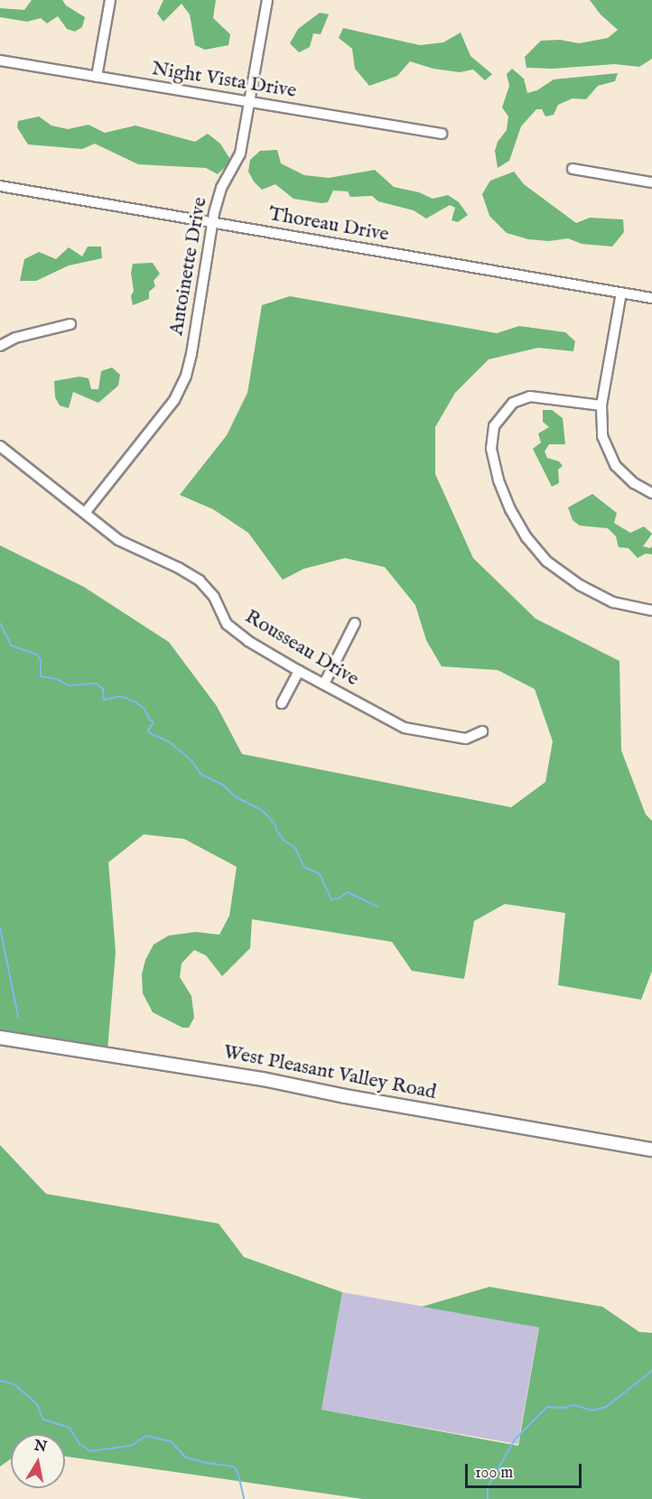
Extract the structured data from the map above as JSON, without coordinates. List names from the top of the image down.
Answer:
{
  "streets": {
    "main road": ["West Pleasant Valley Road"],
    "street": [
      "Night Vista Drive",
      "Thoreau Drive",
      "Antoinette Drive",
      "Rousseau Drive"
    ]
  },
  "crossings": [
    ["Night Vista Drive", "Antoinette Drive"],
    ["Thoreau Drive", "Antoinette Drive"],
    ["Antoinette Drive", "Rousseau Drive"]
  ],
  "scale_bar": "100 m",
  "north": "top"
}
